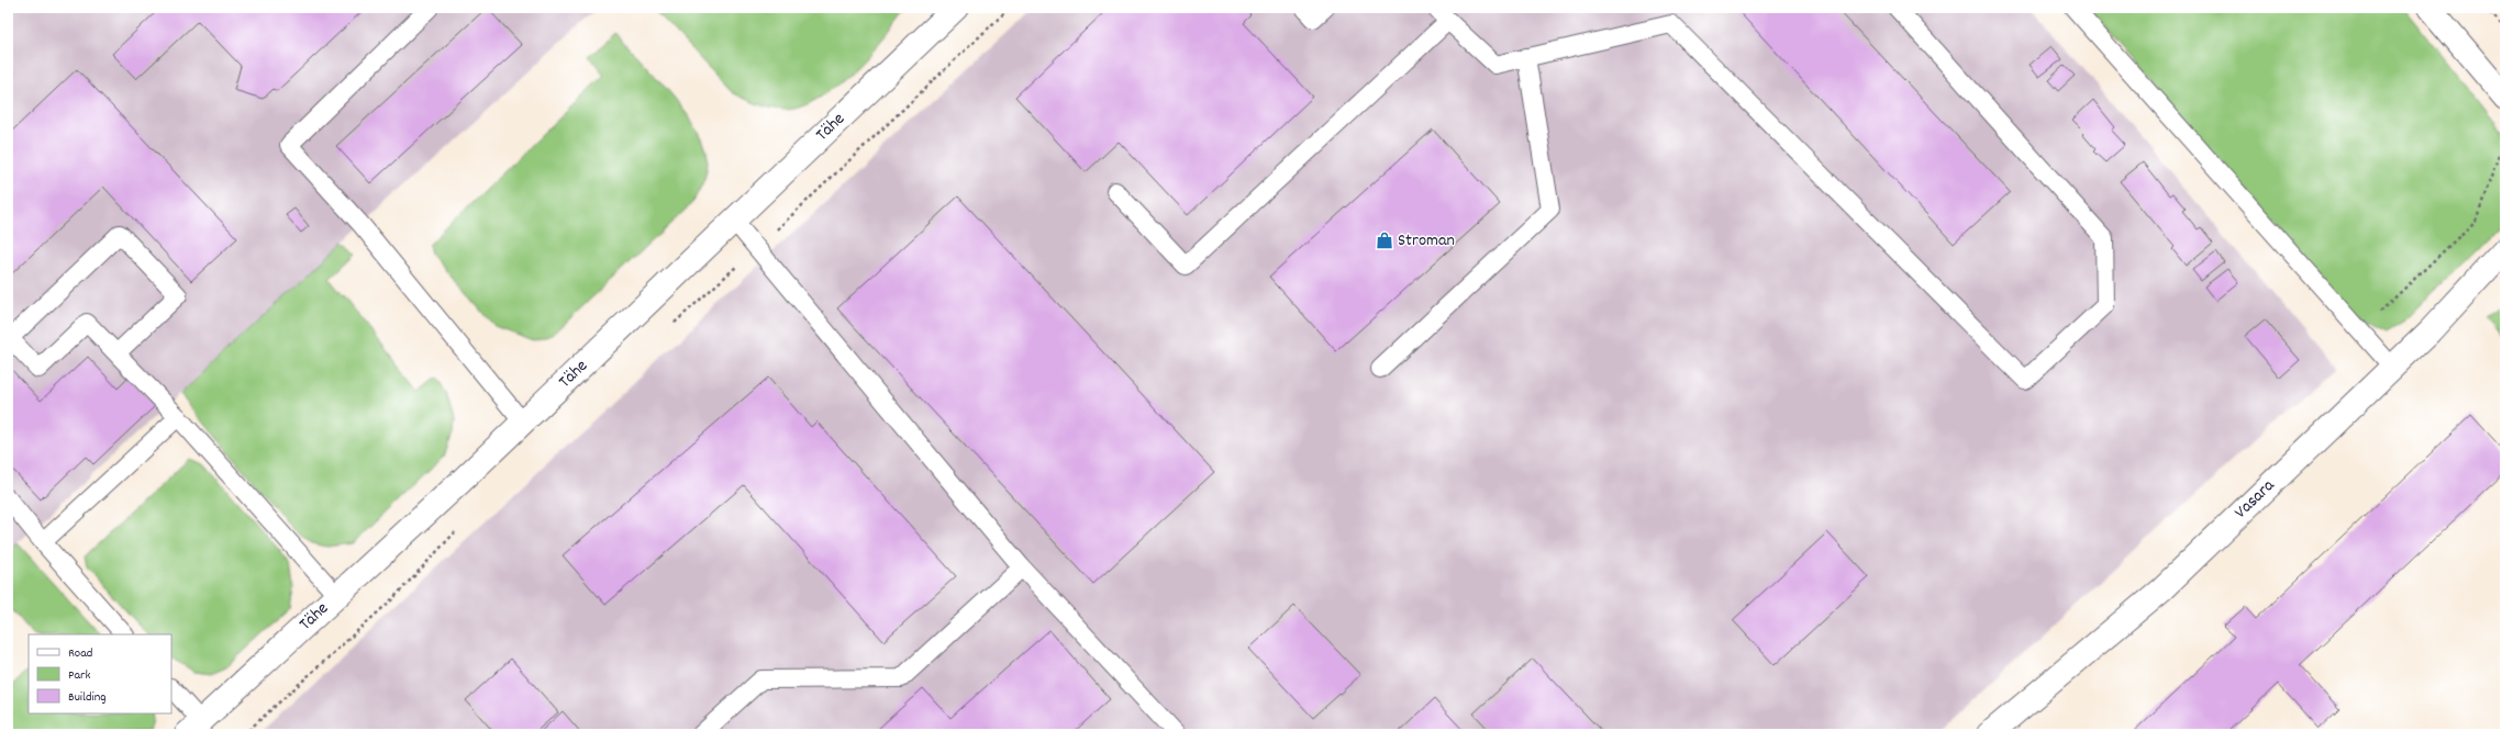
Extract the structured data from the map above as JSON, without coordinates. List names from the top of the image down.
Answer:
{
  "streets": {
    "street": ["Tähe", "Vasara"]
  },
  "places": {
    "shop": ["Stroman"]
  },
  "legend": ["Road", "Park", "Building"]
}
